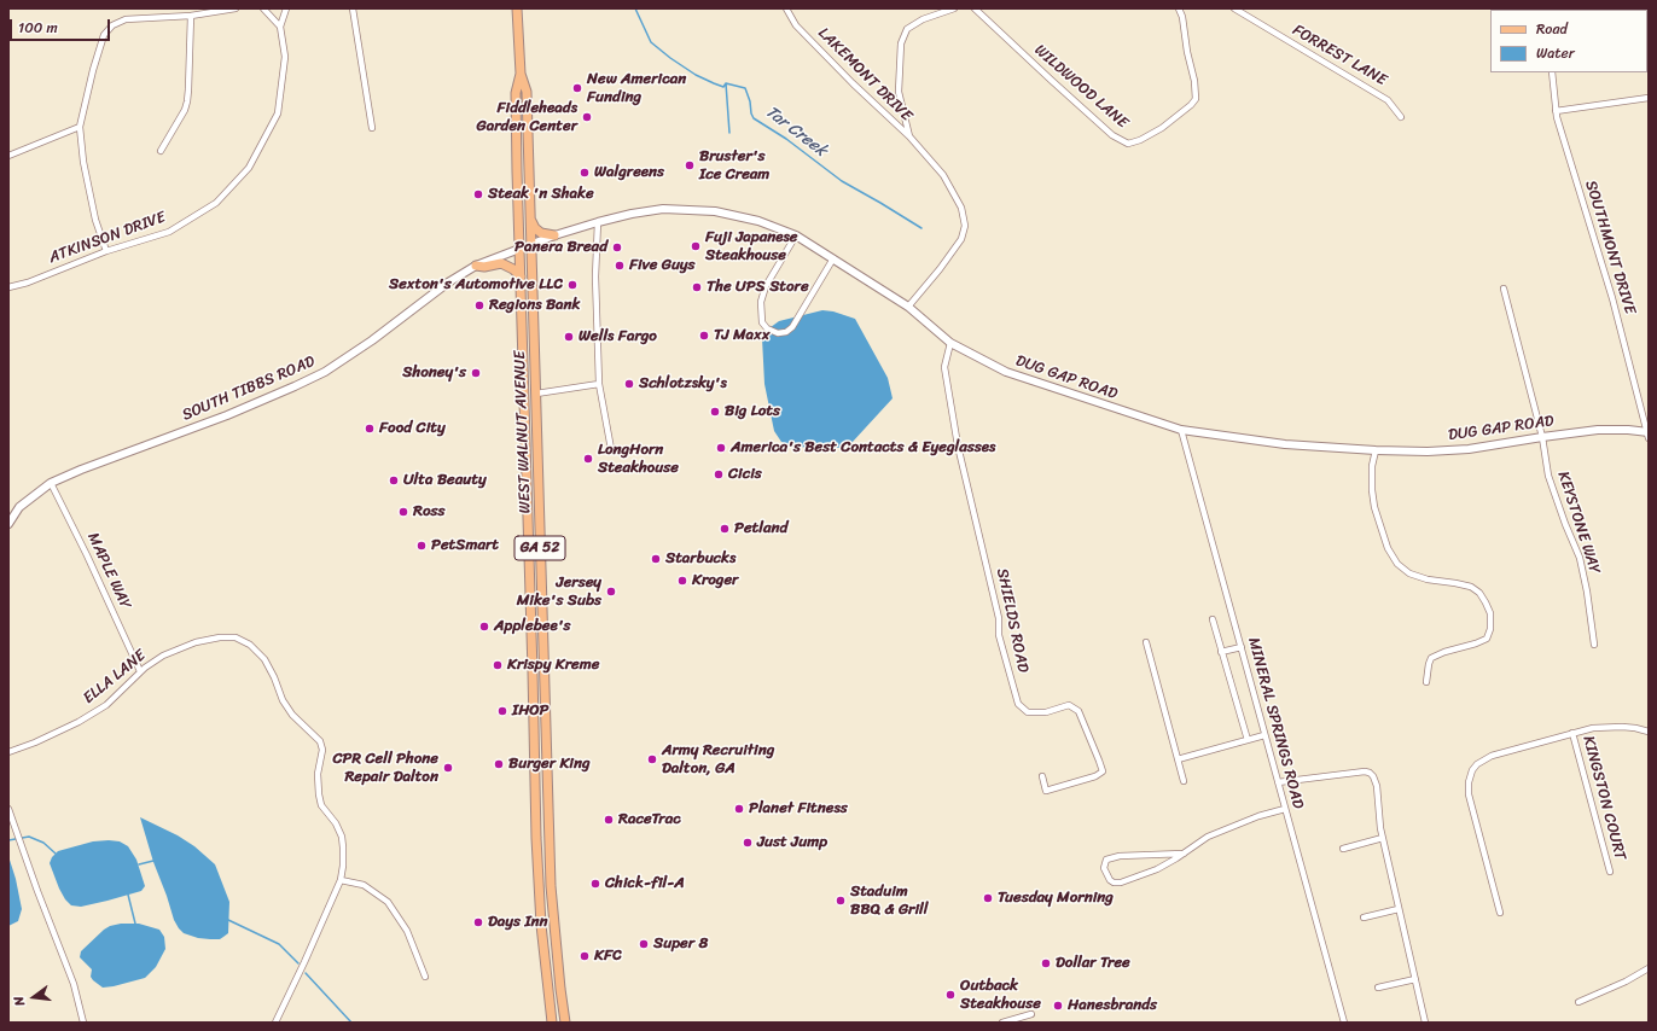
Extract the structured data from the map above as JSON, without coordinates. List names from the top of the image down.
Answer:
{
  "streets": {
    "main road": ["WEST WALNUT AVENUE", "GA 52"],
    "street": [
      "FORREST LANE",
      "LAKEMONT DRIVE",
      "WILDWOOD LANE",
      "ATKINSON DRIVE",
      "SOUTHMONT DRIVE",
      "DUG GAP ROAD",
      "SOUTH TIBBS ROAD",
      "KEYSTONE WAY",
      "MAPLE WAY",
      "SHIELDS ROAD",
      "ELLA LANE",
      "MINERAL SPRINGS ROAD",
      "KINGSTON COURT"
    ]
  },
  "crossings": [
    ["SOUTHMONT DRIVE", "DUG GAP ROAD"],
    ["DUG GAP ROAD", "SOUTH TIBBS ROAD"],
    ["DUG GAP ROAD", "WEST WALNUT AVENUE"],
    ["DUG GAP ROAD", "KEYSTONE WAY"],
    ["DUG GAP ROAD", "SHIELDS ROAD"],
    ["DUG GAP ROAD", "MINERAL SPRINGS ROAD"],
    ["SOUTH TIBBS ROAD", "WEST WALNUT AVENUE"],
    ["SOUTH TIBBS ROAD", "MAPLE WAY"],
    ["MAPLE WAY", "ELLA LANE"]
  ],
  "water": ["Tar Creek"],
  "places": [
    "New American Funding",
    "Fiddleheads Garden Center",
    "Bruster's Ice Cream",
    "Walgreens",
    "Steak 'n Shake",
    "Fuji Japanese Steakhouse",
    "Panera Bread",
    "Five Guys",
    "Sexton's Automotive LLC",
    "The UPS Store",
    "Regions Bank",
    "TJ Maxx",
    "Wells Fargo",
    "Shoney's",
    "Schlotzsky's",
    "Big Lots",
    "Food City",
    "America's Best Contacts & Eyeglasses",
    "LongHorn Steakhouse",
    "Cicis",
    "Ulta Beauty",
    "Ross",
    "Petland",
    "PetSmart",
    "Starbucks",
    "Kroger",
    "Jersey Mike's Subs",
    "Applebee's",
    "Krispy Kreme",
    "IHOP",
    "Army Recruiting Dalton, GA",
    "Burger King",
    "CPR Cell Phone Repair Dalton",
    "Planet Fitness",
    "RaceTrac",
    "Just Jump",
    "Chick-fil-A",
    "Tuesday Morning",
    "Staduim BBQ & Grill",
    "Days Inn",
    "Super 8",
    "KFC",
    "Dollar Tree",
    "Outback Steakhouse",
    "Hanesbrands"
  ],
  "legend": ["Road", "Water"],
  "scale_bar": "100 m",
  "north": "left"
}
